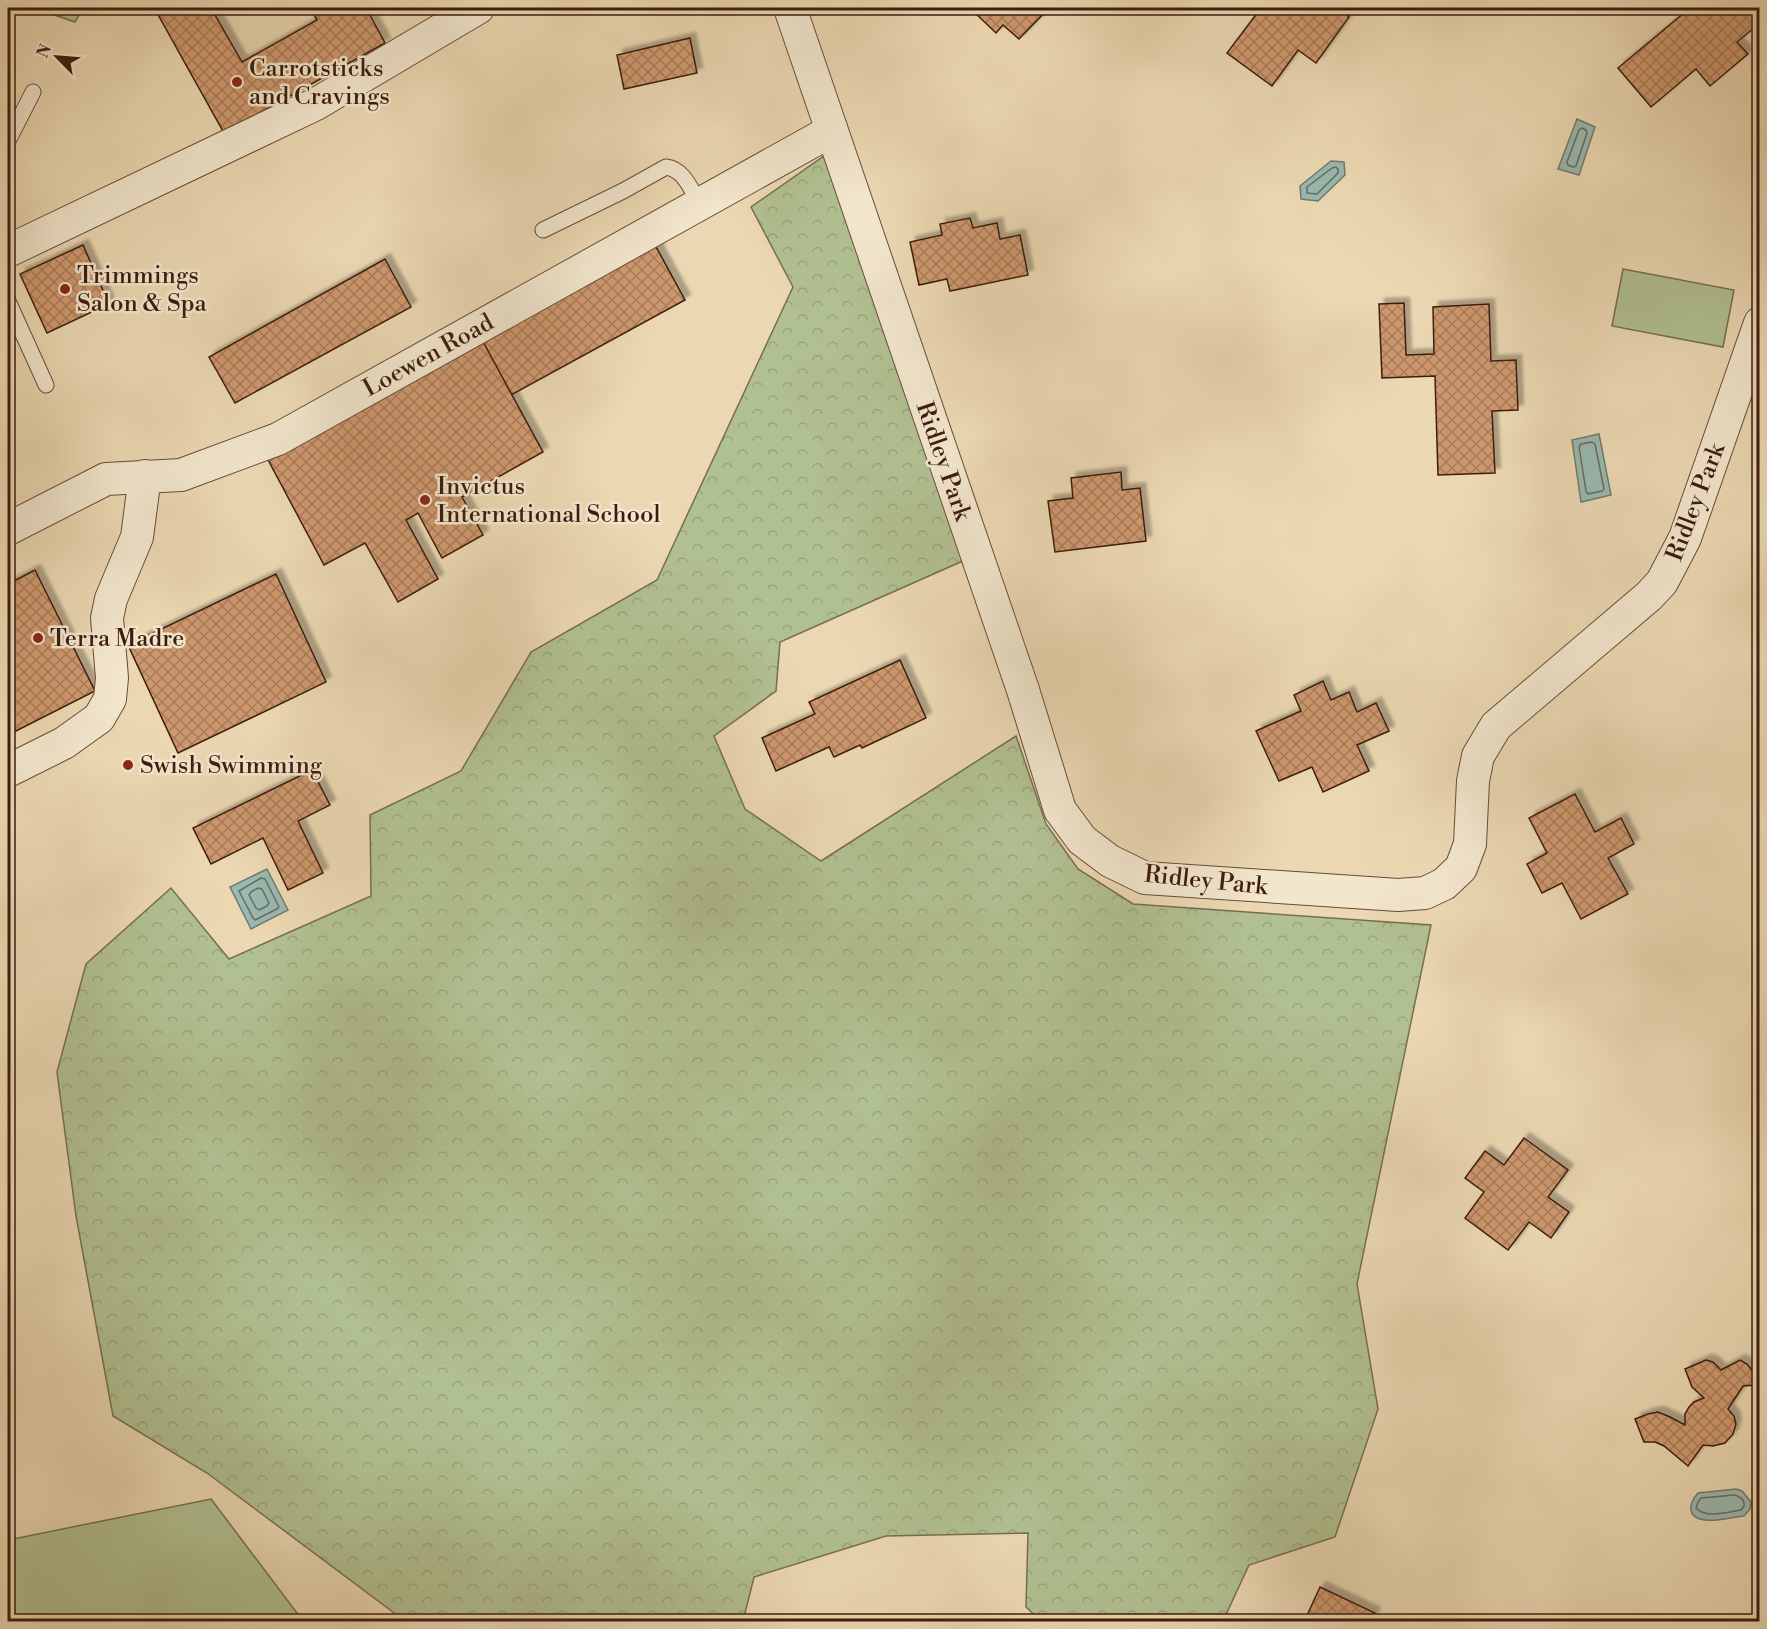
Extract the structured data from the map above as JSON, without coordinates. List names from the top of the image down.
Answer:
{
  "streets": {
    "street": ["Loewen Road", "Ridley Park"]
  },
  "crossings": [
    ["Loewen Road", "Ridley Park"]
  ],
  "places": [
    "Carrotsticks and Cravings",
    "Trimmings Salon & Spa",
    "Invictus International School",
    "Terra Madre",
    "Swish Swimming"
  ],
  "north": "top left"
}
